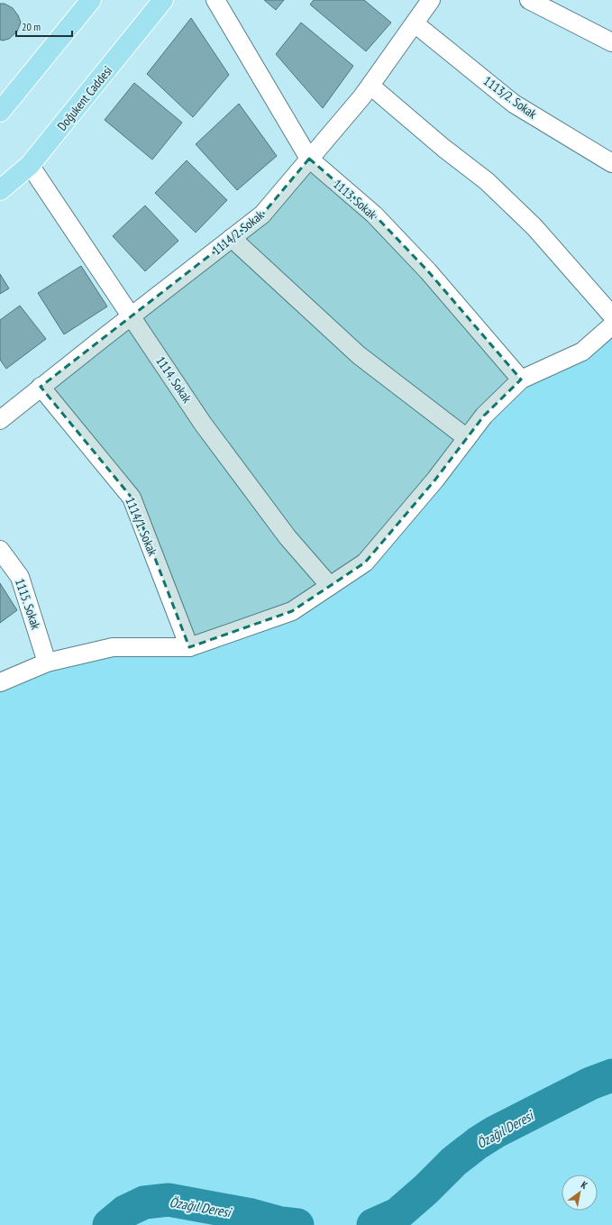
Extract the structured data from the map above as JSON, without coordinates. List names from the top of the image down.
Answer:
{
  "streets": {
    "main road": ["Doğukent Caddesi"],
    "street": [
      "1113/2. Sokak",
      "1113. Sokak",
      "1114/2. Sokak",
      "1114. Sokak",
      "1114/1. Sokak",
      "1115. Sokak"
    ]
  },
  "crossings": [
    ["1113/2. Sokak", "1114/2. Sokak"],
    ["Doğukent Caddesi", "1114. Sokak"],
    ["1113. Sokak", "1114/2. Sokak"],
    ["1114/2. Sokak", "1114. Sokak"],
    ["1114/2. Sokak", "1114/1. Sokak"]
  ],
  "water": ["Özağıl Deresi"],
  "scale_bar": "20 m",
  "north": "top right"
}
